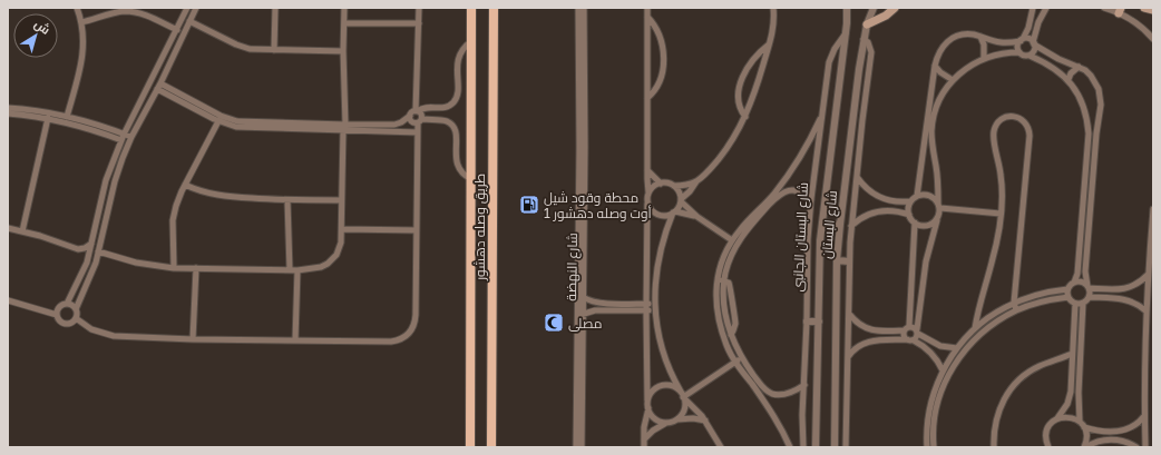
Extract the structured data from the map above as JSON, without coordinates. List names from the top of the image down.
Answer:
{
  "streets": {
    "main road": ["طريق وصله دهشور"],
    "street": ["شارع البستان", "شارع البستان الجانبى", "شارع النهضة"]
  },
  "crossings": [
    ["شارع البستان", "شارع البستان الجانبى"]
  ],
  "places": {
    "fuel station": ["محطة وقود شيل أوت وصله دهشور 1"],
    "mosque": ["مصلى"]
  },
  "north": "top right"
}
